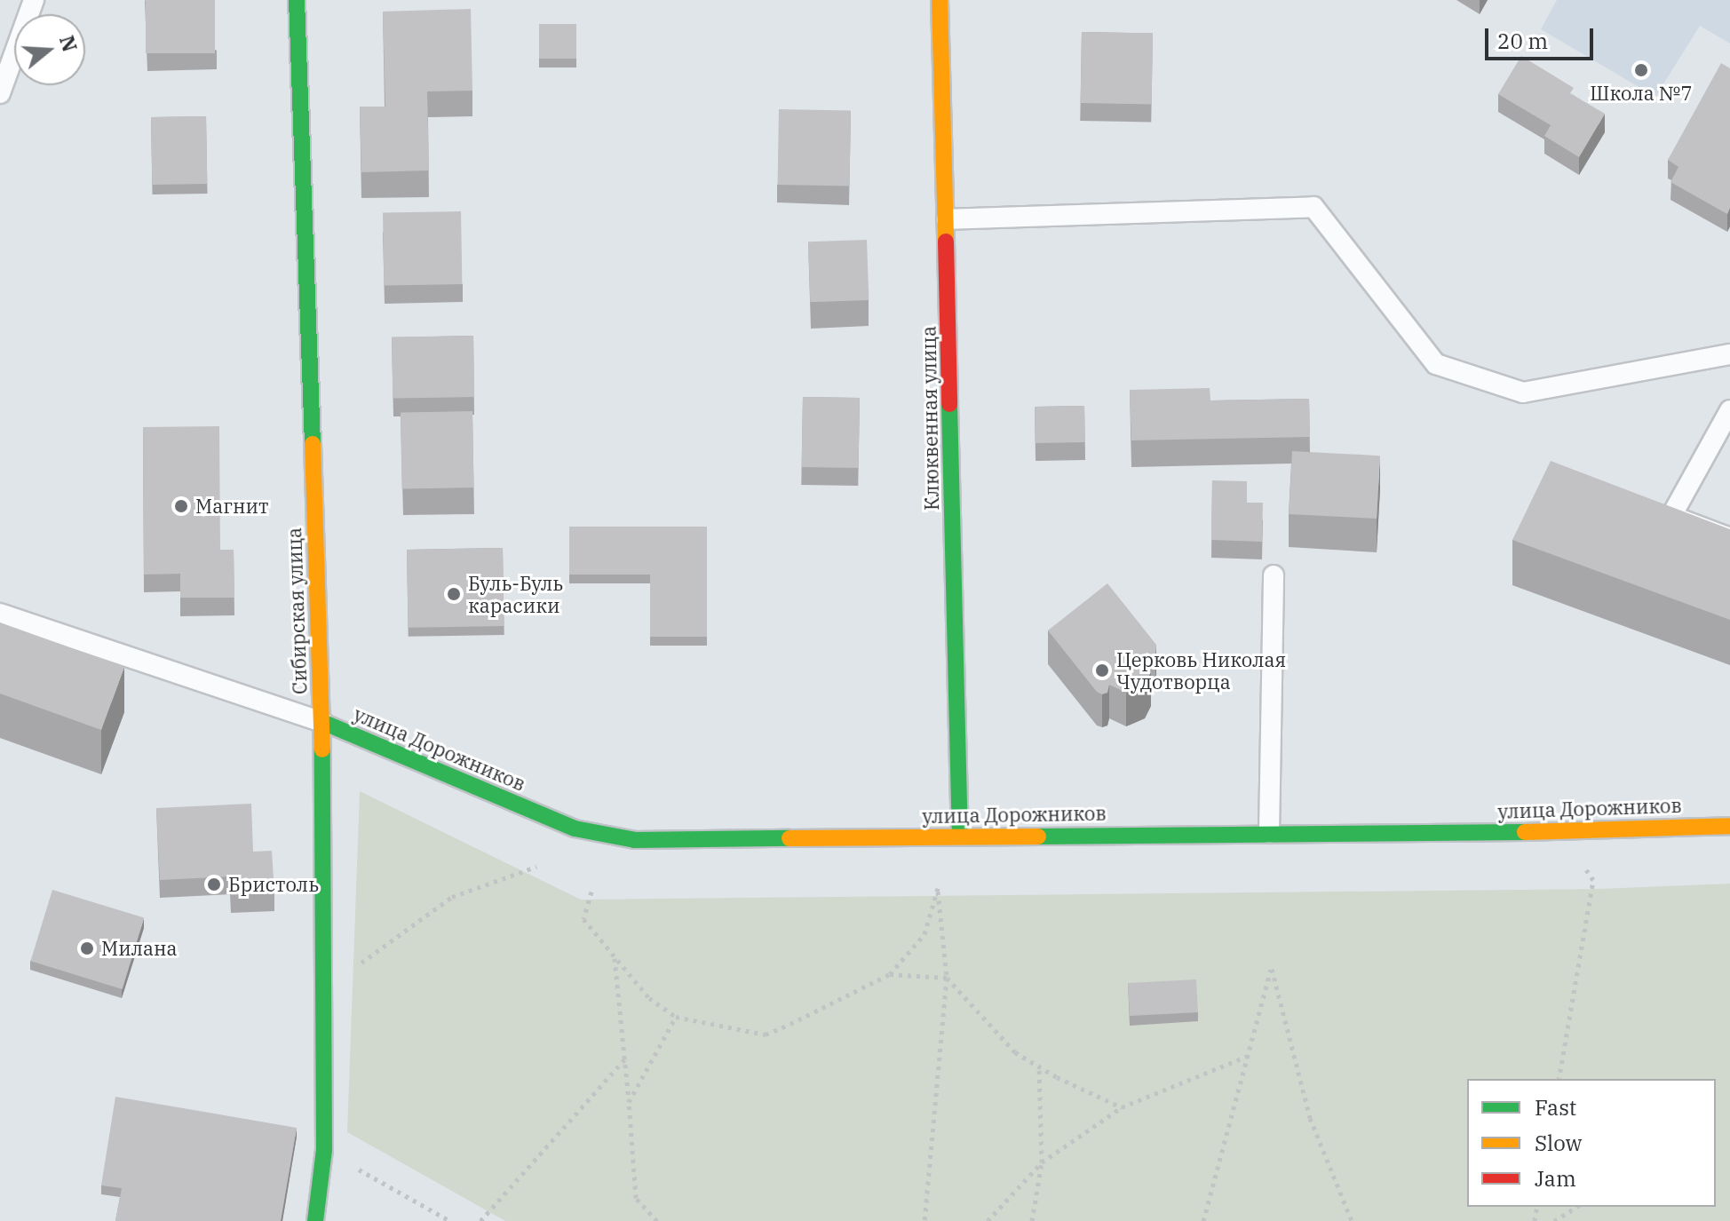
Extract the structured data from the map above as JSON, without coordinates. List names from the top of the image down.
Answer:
{
  "streets": {
    "street": ["Клюквенная улица", "Сибирская улица", "улица Дорожников"]
  },
  "crossings": [
    ["Клюквенная улица", "улица Дорожников"],
    ["Сибирская улица", "улица Дорожников"]
  ],
  "places": [
    "Школа №7",
    "Магнит",
    "Буль-Буль карасики",
    "Церковь Николая Чудотворца",
    "Бристоль",
    "Милана"
  ],
  "legend": ["Fast", "Slow", "Jam"],
  "scale_bar": "20 m",
  "north": "right"
}
